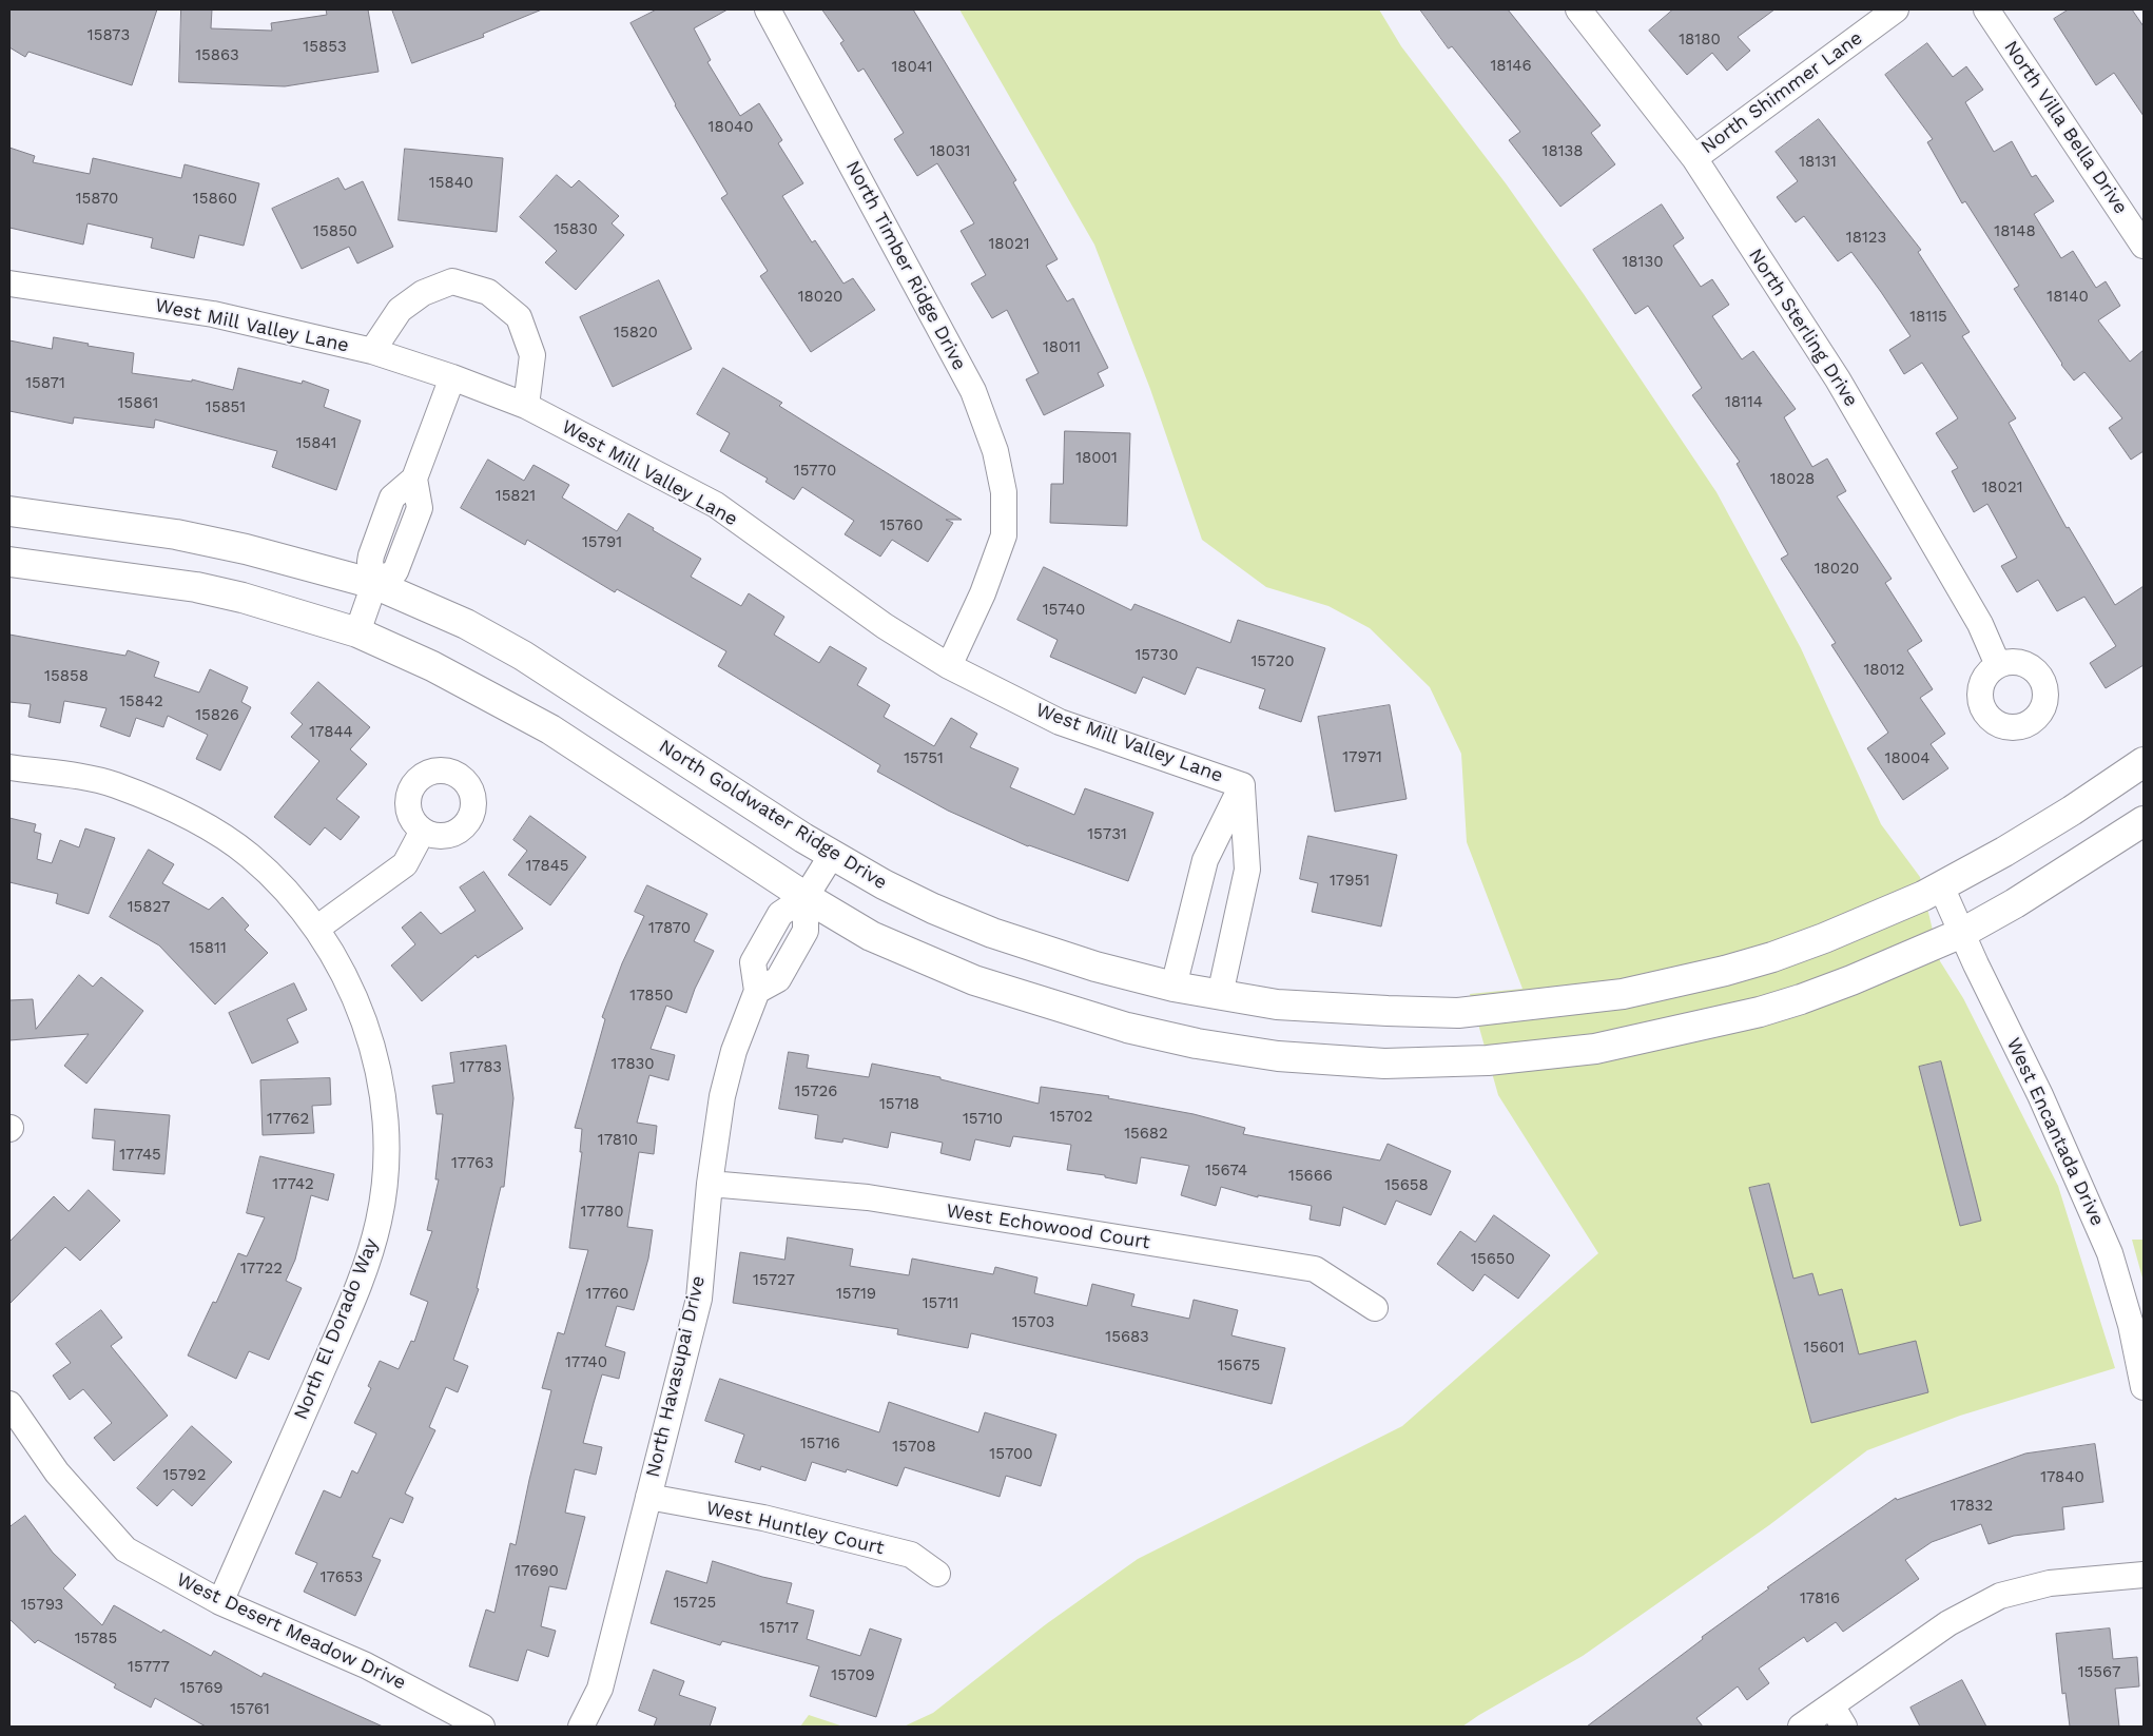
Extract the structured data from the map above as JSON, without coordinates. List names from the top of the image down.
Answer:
{
  "streets": {
    "street": [
      "North Shimmer Lane",
      "North Villa Bella Drive",
      "North Timber Ridge Drive",
      "West Mill Valley Lane",
      "North Sterling Drive",
      "North Goldwater Ridge Drive",
      "West Encantada Drive",
      "West Echowood Court",
      "North El Dorado Way",
      "North Havasupai Drive",
      "West Huntley Court",
      "West Desert Meadow Drive"
    ]
  },
  "crossings": [
    ["North Shimmer Lane", "North Sterling Drive"],
    ["North Timber Ridge Drive", "West Mill Valley Lane"],
    ["North Goldwater Ridge Drive", "West Encantada Drive"],
    ["West Echowood Court", "North Havasupai Drive"],
    ["North El Dorado Way", "West Desert Meadow Drive"],
    ["North Havasupai Drive", "West Huntley Court"]
  ],
  "house_numbers": [
    "15873",
    "18180",
    "15853",
    "15863",
    "18146",
    "18041",
    "18040",
    "18031",
    "18138",
    "18131",
    "15840",
    "15870",
    "15860",
    "15830",
    "15850",
    "18148",
    "18123",
    "18021",
    "18130",
    "18020",
    "18140",
    "18115",
    "15820",
    "18011",
    "15871",
    "18114",
    "15861",
    "15851",
    "15841",
    "18001",
    "15770",
    "18028",
    "18021",
    "15821",
    "15760",
    "15791",
    "18020",
    "15740",
    "15730",
    "15720",
    "18012",
    "15858",
    "15842",
    "15826",
    "17844",
    "17971",
    "15751",
    "18004",
    "15731",
    "17845",
    "17951",
    "15827",
    "17870",
    "15811",
    "17850",
    "17830",
    "17783",
    "15726",
    "15718",
    "15702",
    "17762",
    "15710",
    "15682",
    "17810",
    "17745",
    "17763",
    "15674",
    "15666",
    "17742",
    "15658",
    "17780",
    "15650",
    "17722",
    "15727",
    "17760",
    "15719",
    "15711",
    "15703",
    "15683",
    "15601",
    "17740",
    "15675",
    "15716",
    "15708",
    "15700",
    "15792",
    "17840",
    "17832",
    "17690",
    "17653",
    "17816",
    "15725",
    "15793",
    "15717",
    "15785",
    "15777",
    "15567",
    "15709",
    "15769",
    "15761"
  ]
}
